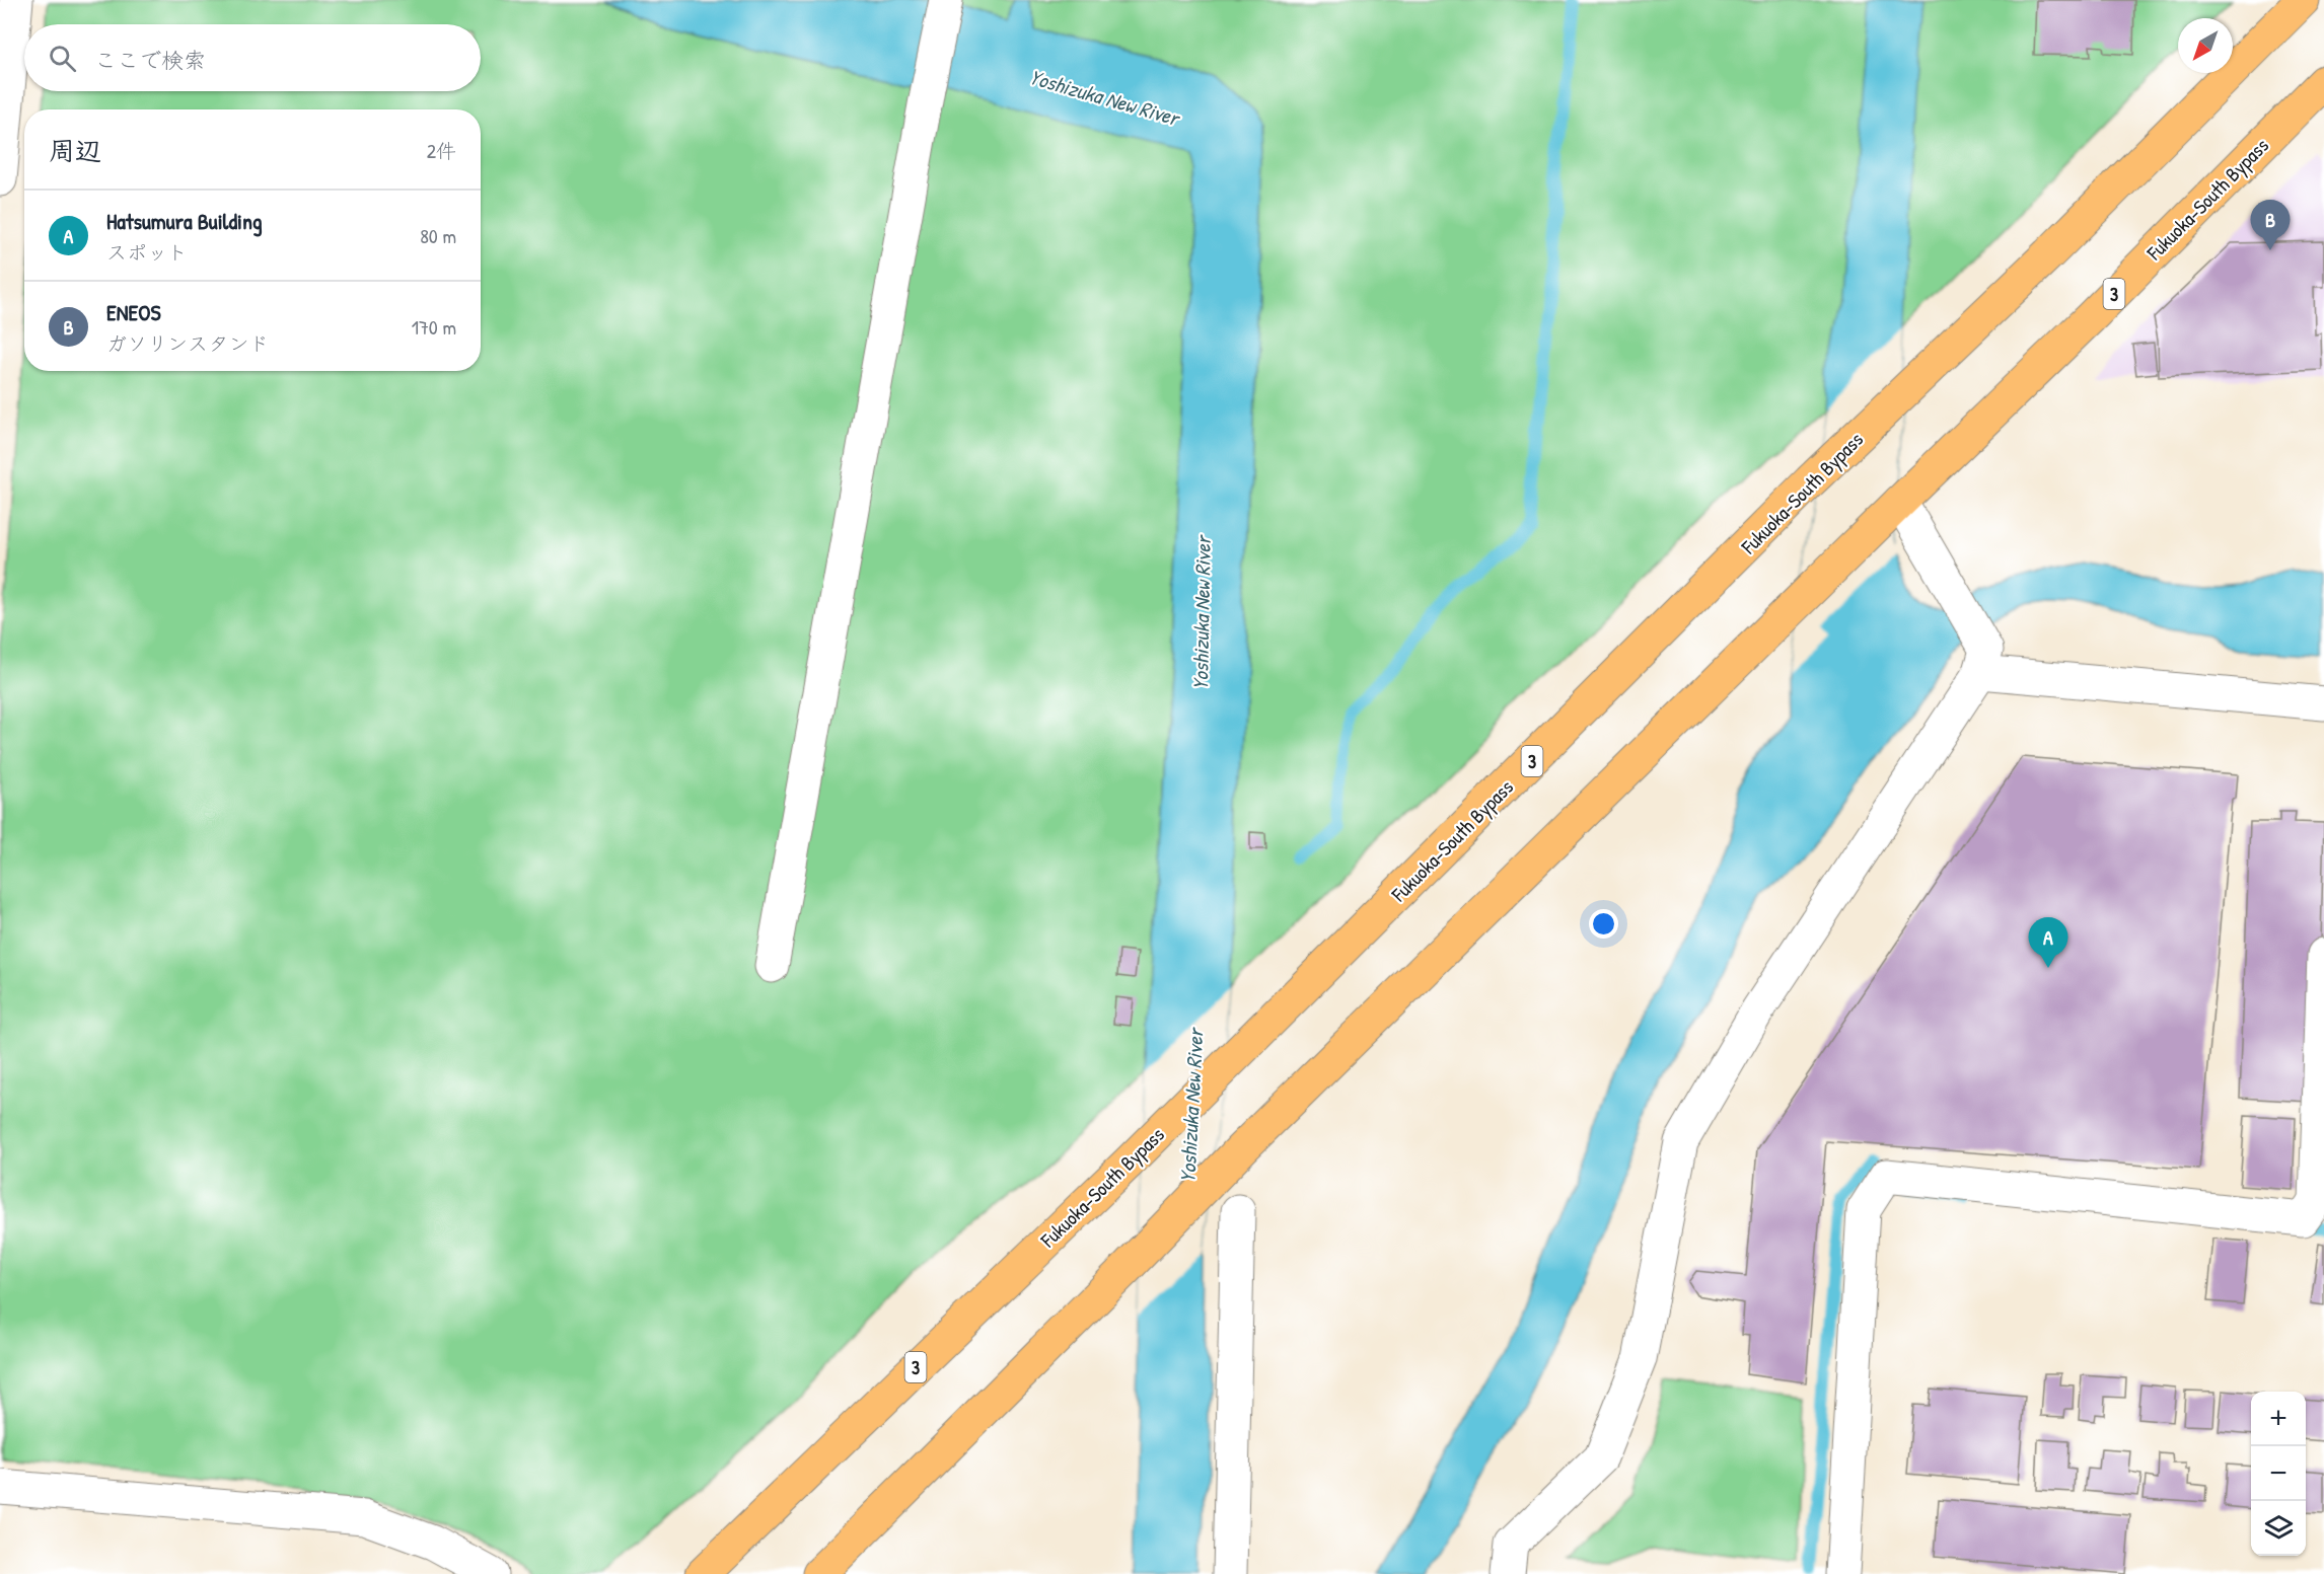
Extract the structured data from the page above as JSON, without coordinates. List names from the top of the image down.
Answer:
{
  "streets": {
    "highway": ["Fukuoka-South Bypass", "3"]
  },
  "water": ["Yoshizuka New River"],
  "north": "bottom left",
  "page": {
    "search": "ここで検索",
    "heading": ["周辺", "2件"],
    "list": [
      {
        "mark": "A",
        "name": "Hatsumura Building",
        "note": "スポット",
        "value": "80 m"
      },
      {
        "mark": "B",
        "name": "ENEOS",
        "note": "ガソリンスタンド",
        "value": "170 m"
      }
    ],
    "pins": ["B", "A"],
    "map_buttons": ["+", "−"]
  }
}
